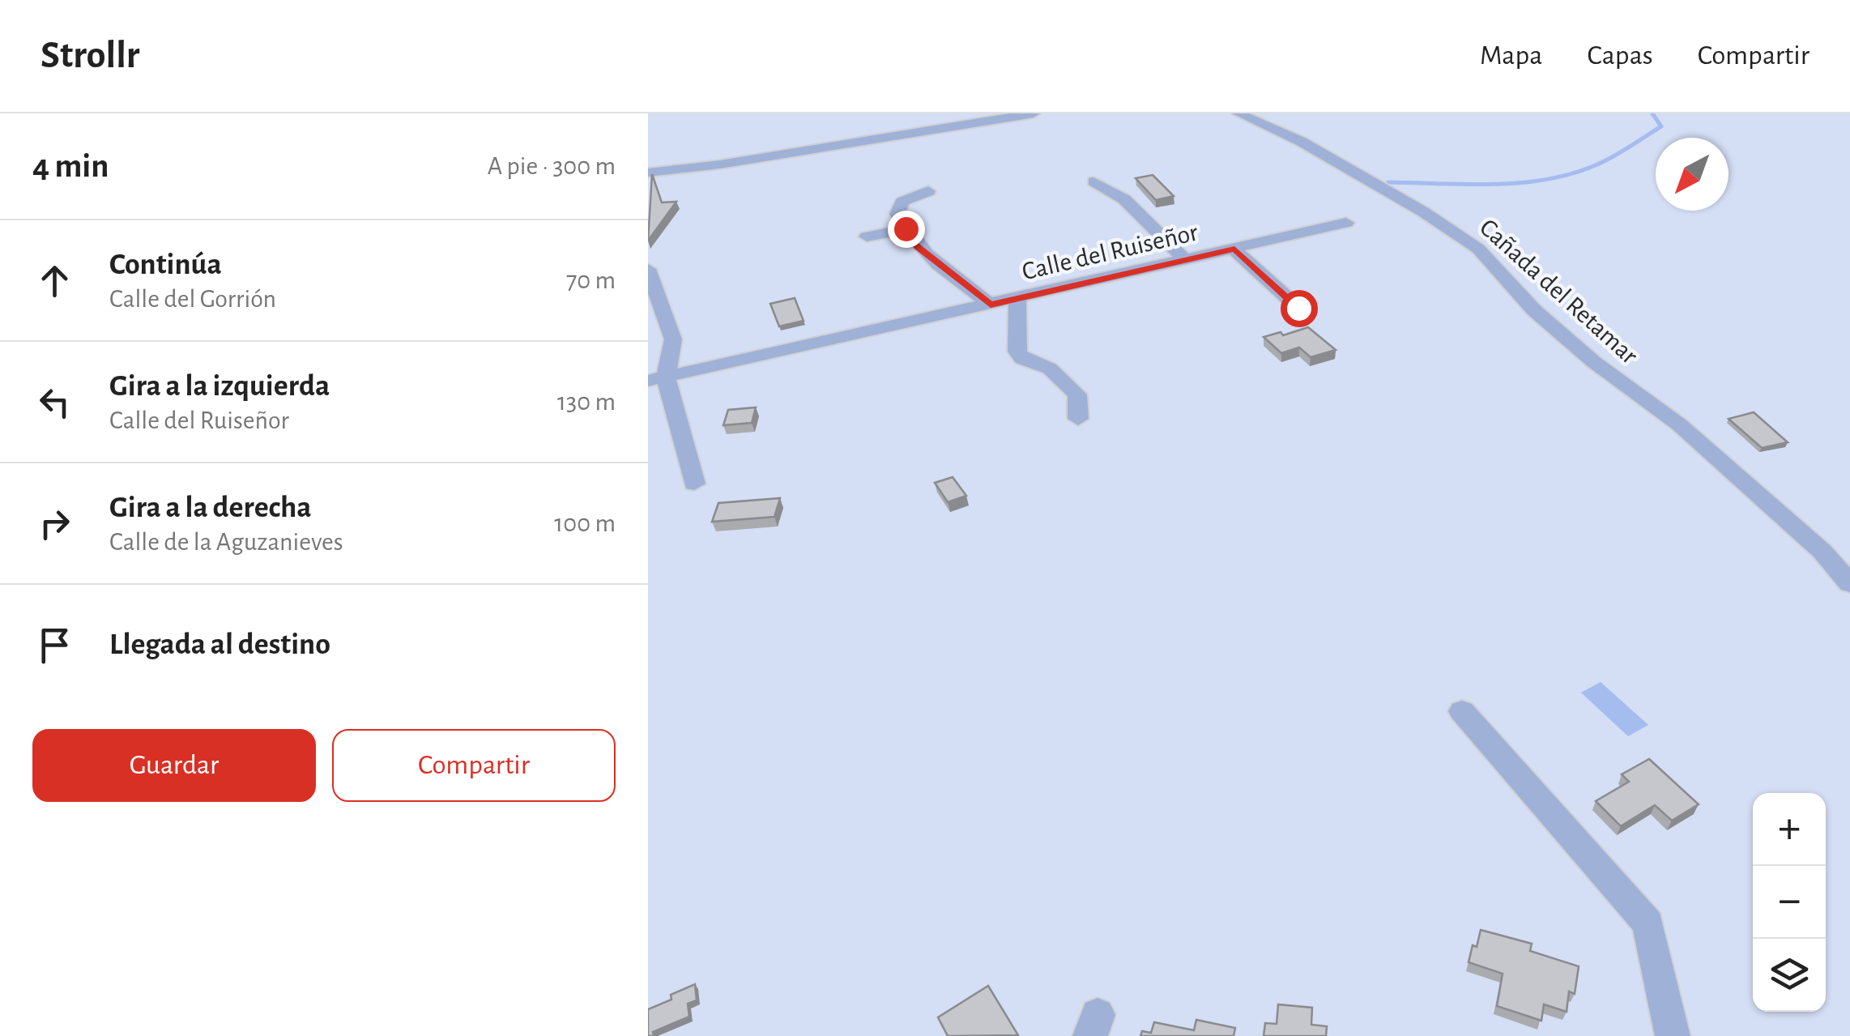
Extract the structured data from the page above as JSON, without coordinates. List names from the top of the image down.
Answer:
{
  "streets": {
    "street": ["Calle del Ruiseñor", "Cañada del Retamar"]
  },
  "north": "bottom left",
  "page": {
    "header": "Strollr",
    "nav": ["Mapa", "Capas", "Compartir"],
    "heading": ["4 min", "A pie · 300 m"],
    "list": [
      ["Continúa", "Calle del Gorrión", "70 m"],
      ["Gira a la izquierda", "Calle del Ruiseñor", "130 m"],
      ["Gira a la derecha", "Calle de la Aguzanieves", "100 m"],
      "Llegada al destino"
    ],
    "buttons": ["Guardar", "Compartir"],
    "map_buttons": ["+", "−"]
  }
}
